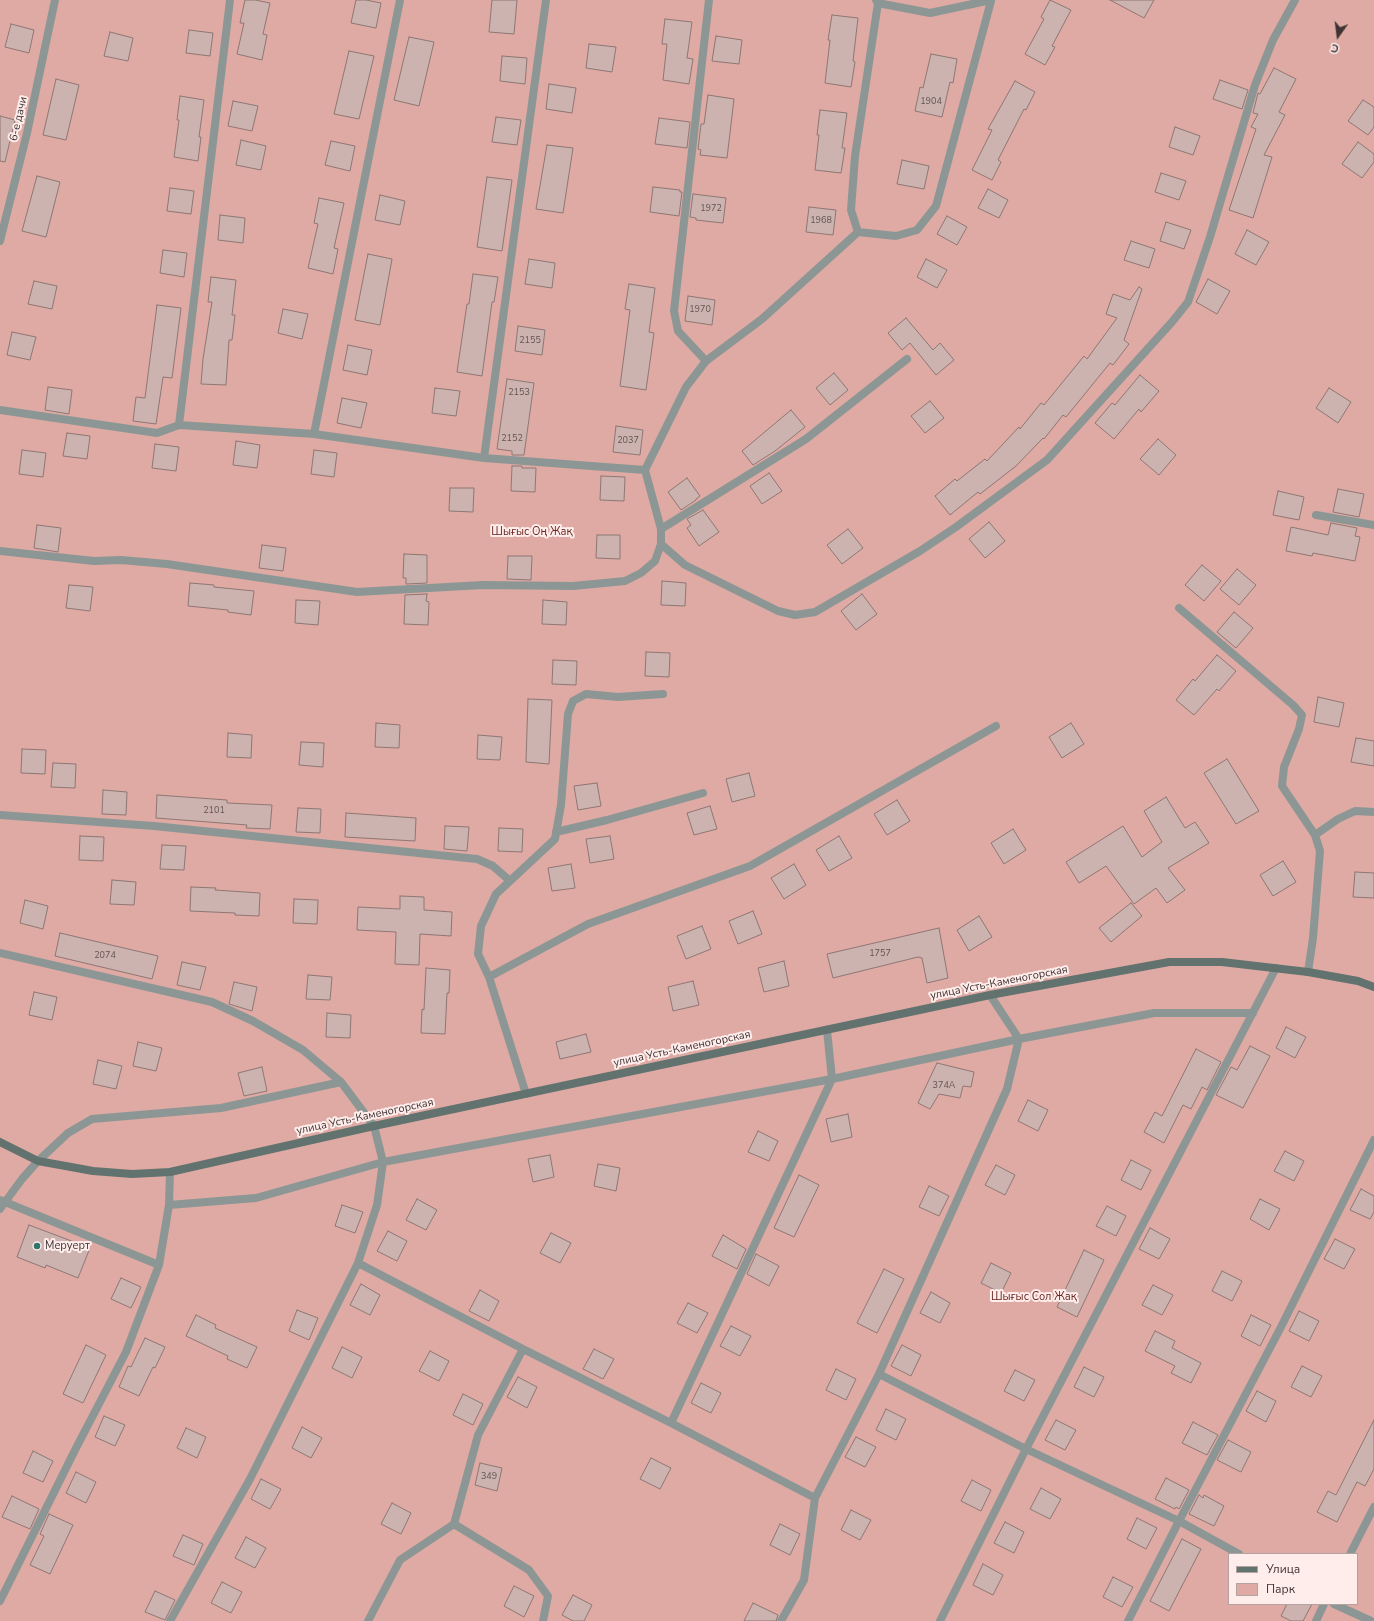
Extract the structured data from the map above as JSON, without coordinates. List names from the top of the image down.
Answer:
{
  "streets": {
    "street": ["6-е дачи", "улица Усть-Каменогорская"]
  },
  "parks": ["Шығыс Оң Жақ", "Шығыс Сол Жақ"],
  "places": ["Меруерт"],
  "house_numbers": [
    "1904",
    "1972",
    "1968",
    "1970",
    "2155",
    "2153",
    "2152",
    "2037",
    "2101",
    "1757",
    "2074",
    "374А",
    "349"
  ],
  "legend": ["Улица", "Парк"],
  "north": "bottom"
}
